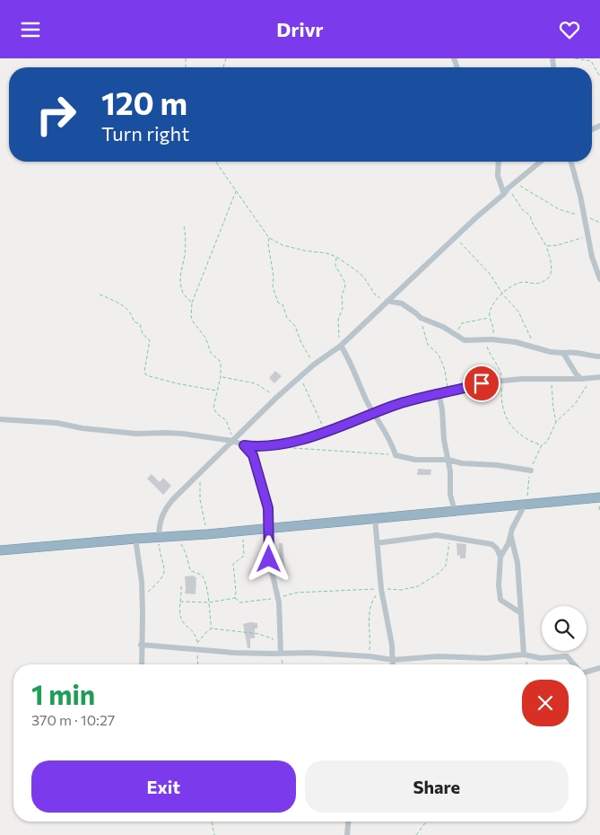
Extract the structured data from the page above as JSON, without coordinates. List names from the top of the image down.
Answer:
{
  "page": {
    "header": "Drivr",
    "turn": ["120 m", "Turn right"],
    "heading": ["1 min", "370 m · 10:27"],
    "buttons": ["Exit", "Share"]
  }
}
